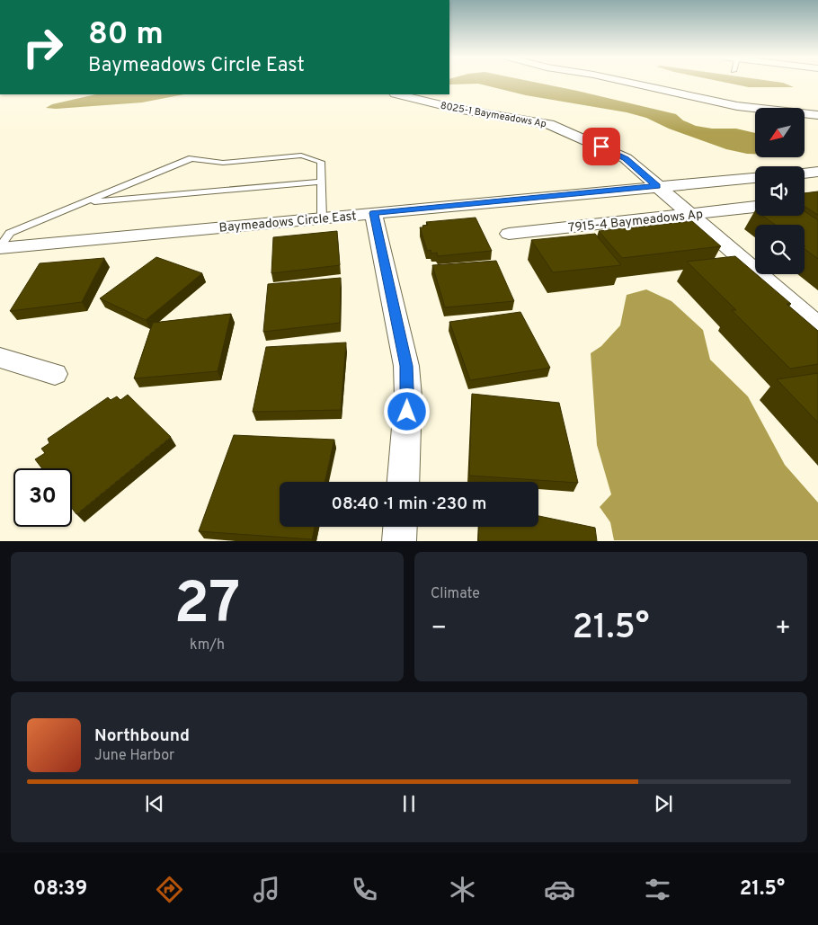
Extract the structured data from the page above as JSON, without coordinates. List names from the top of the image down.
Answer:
{
  "streets": {
    "street": ["8025-1 Baymeadows Ap", "7915-4 Baymeadows Ap", "Baymeadows Circle East"]
  },
  "crossings": [
    ["8025-1 Baymeadows Ap", "7915-4 Baymeadows Ap"],
    ["8025-1 Baymeadows Ap", "Baymeadows Circle East"]
  ],
  "north": "bottom left",
  "page": {
    "turn": ["80 m", "Baymeadows Circle East"],
    "limit": "30",
    "trip": "08:40 · 1 min · 230 m",
    "tile": [
      ["27", "km/h"],
      "Climate"
    ],
    "heat": ["−", "21.5°", "+"],
    "song": ["Northbound", "June Harbor"],
    "tabs": ["08:39", "21.5°"]
  }
}
